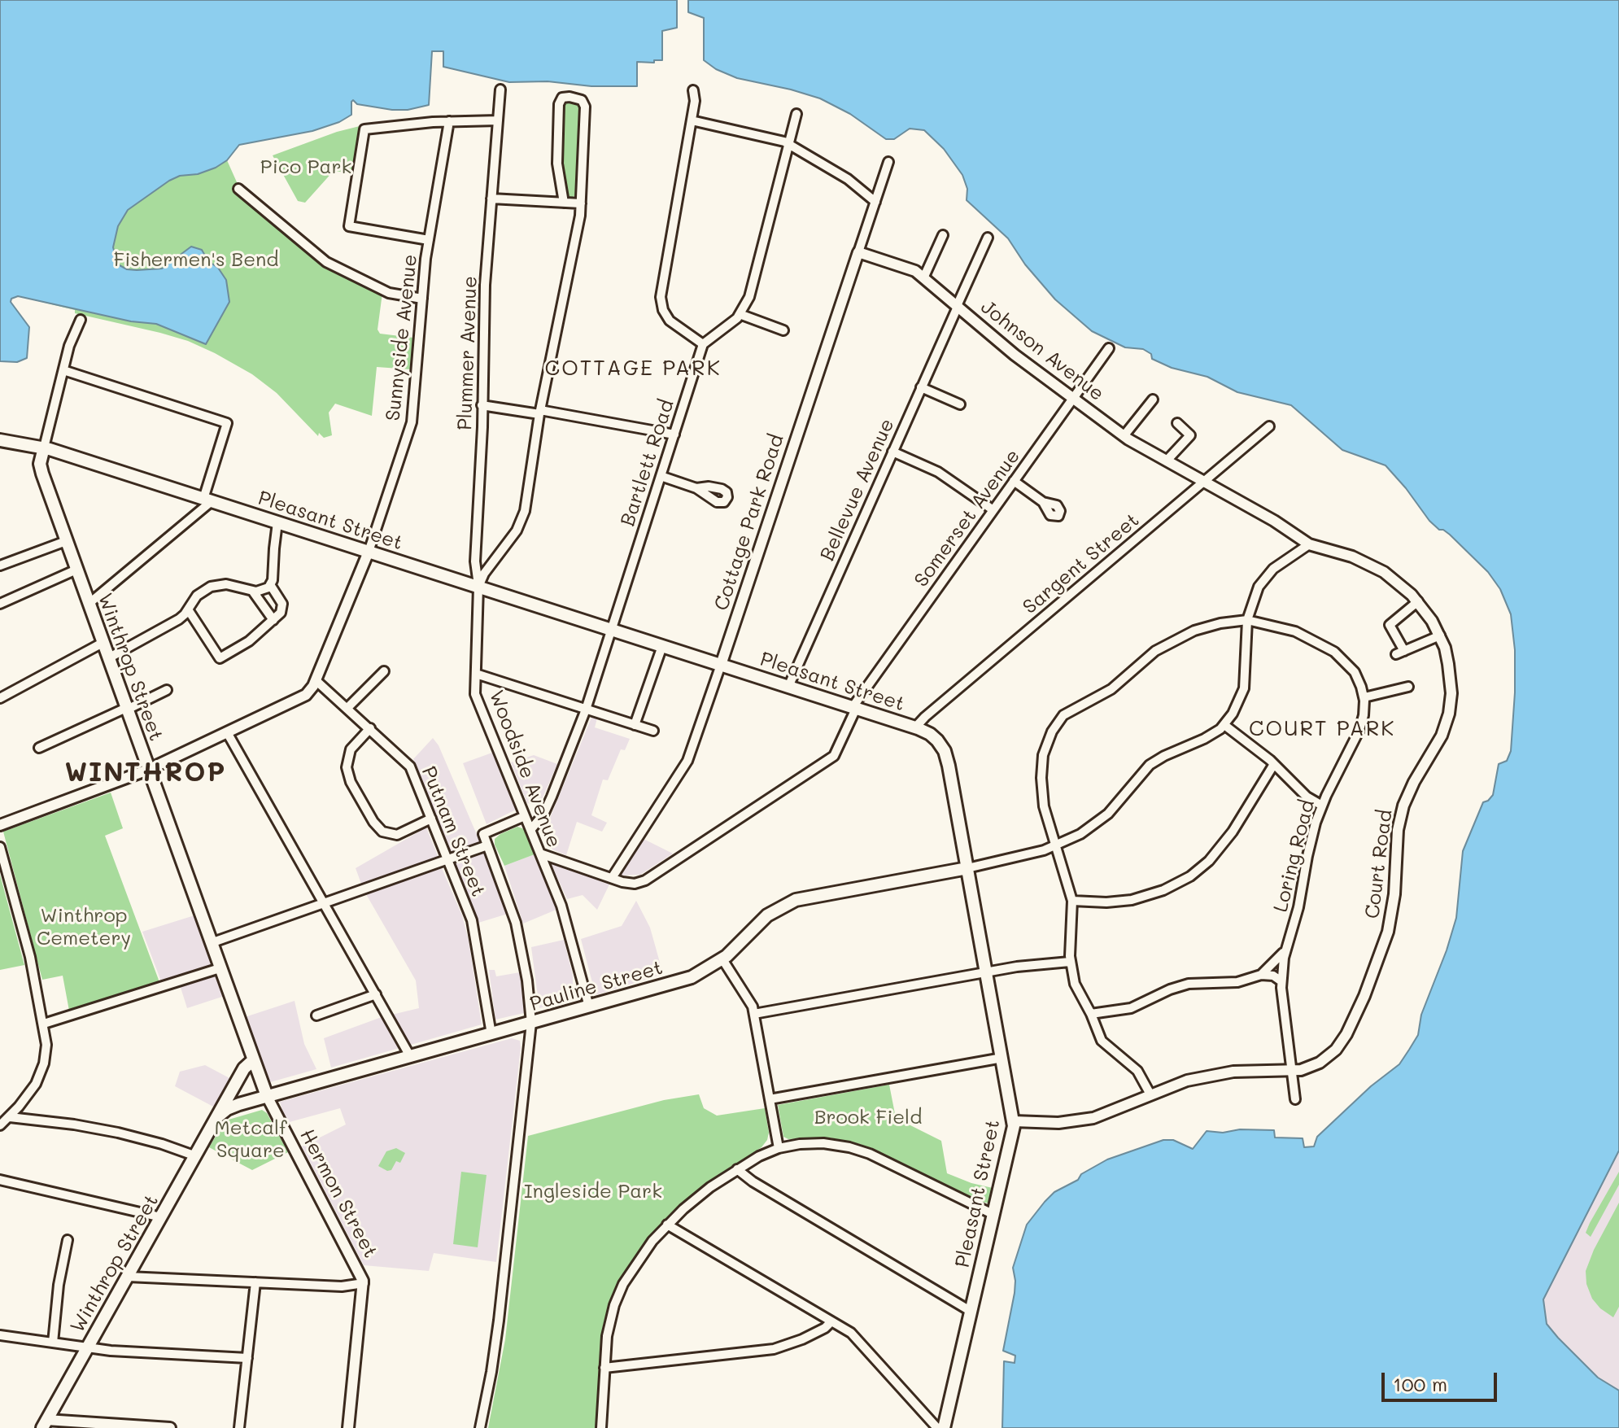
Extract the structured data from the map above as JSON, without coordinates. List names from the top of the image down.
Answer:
{
  "streets": {
    "main road": ["Pleasant Street", "Winthrop Street", "Pauline Street"],
    "street": [
      "Sunnyside Avenue",
      "Johnson Avenue",
      "Plummer Avenue",
      "Bartlett Road",
      "Bellevue Avenue",
      "Somerset Avenue",
      "Cottage Park Road",
      "Sargent Street",
      "Woodside Avenue",
      "Putnam Street",
      "Loring Road",
      "Court Road",
      "Hermon Street"
    ]
  },
  "crossings": [
    ["Sunnyside Avenue", "Pleasant Street"],
    ["Johnson Avenue", "Bellevue Avenue"],
    ["Johnson Avenue", "Somerset Avenue"],
    ["Johnson Avenue", "Cottage Park Road"],
    ["Johnson Avenue", "Sargent Street"],
    ["Johnson Avenue", "Court Road"],
    ["Plummer Avenue", "Pleasant Street"],
    ["Plummer Avenue", "Woodside Avenue"],
    ["Bartlett Road", "Pleasant Street"],
    ["Bartlett Road", "Woodside Avenue"],
    ["Bellevue Avenue", "Pleasant Street"],
    ["Somerset Avenue", "Pleasant Street"],
    ["Somerset Avenue", "Cottage Park Road"],
    ["Somerset Avenue", "Woodside Avenue"],
    ["Pleasant Street", "Cottage Park Road"],
    ["Pleasant Street", "Sargent Street"],
    ["Pleasant Street", "Winthrop Street"],
    ["Pleasant Street", "Woodside Avenue"],
    ["Pleasant Street", "Court Road"],
    ["Pleasant Street", "Pauline Street"],
    ["Sargent Street", "Court Road"],
    ["Winthrop Street", "Pauline Street"],
    ["Winthrop Street", "Hermon Street"],
    ["Woodside Avenue", "Pauline Street"],
    ["Putnam Street", "Pauline Street"],
    ["Loring Road", "Court Road"],
    ["Pauline Street", "Hermon Street"]
  ],
  "districts": ["COTTAGE PARK", "COURT PARK", "WINTHROP"],
  "parks": [
    "Pico Park",
    "Fishermen's Bend",
    "Winthrop Cemetery",
    "Brook Field",
    "Metcalf Square",
    "Ingleside Park"
  ],
  "scale_bar": "100 m"
}
